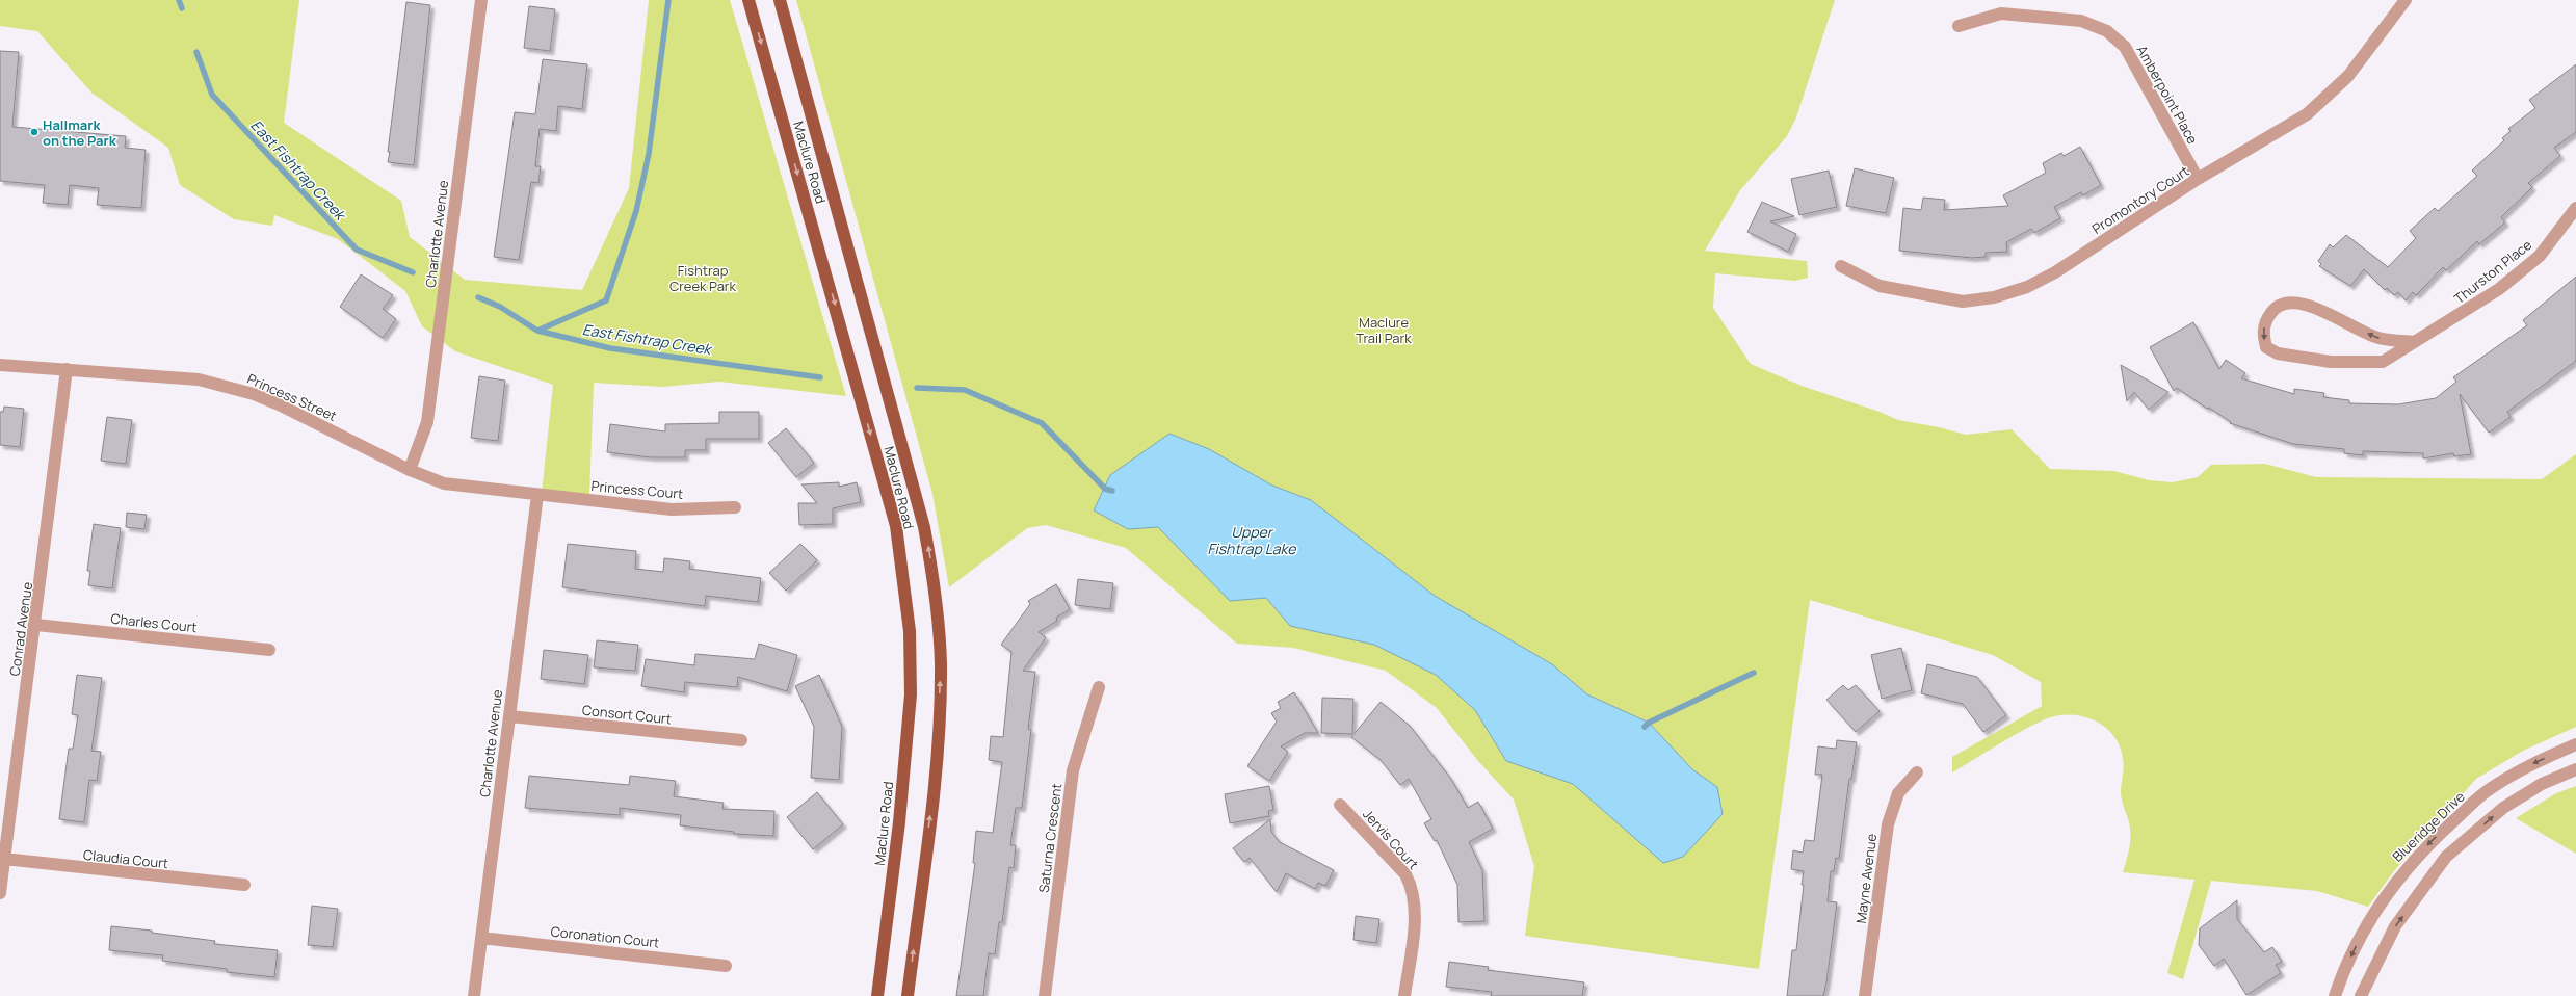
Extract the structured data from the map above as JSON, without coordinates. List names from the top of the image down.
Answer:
{
  "streets": {
    "main road": ["Maclure Road"],
    "street": [
      "Amberpoint Place",
      "Promontory Court",
      "Charlotte Avenue",
      "Thurston Place",
      "Princess Street",
      "Princess Court",
      "Charles Court",
      "Conrad Avenue",
      "Consort Court",
      "Blueridge Drive",
      "Saturna Crescent",
      "Jervis Court",
      "Claudia Court",
      "Mayne Avenue",
      "Coronation Court"
    ]
  },
  "crossings": [
    ["Amberpoint Place", "Promontory Court"],
    ["Charlotte Avenue", "Princess Street"],
    ["Charlotte Avenue", "Princess Court"],
    ["Charlotte Avenue", "Consort Court"],
    ["Charlotte Avenue", "Coronation Court"],
    ["Princess Street", "Princess Court"],
    ["Princess Street", "Conrad Avenue"],
    ["Charles Court", "Conrad Avenue"],
    ["Conrad Avenue", "Claudia Court"]
  ],
  "water": ["East Fishtrap Creek", "Upper Fishtrap Lake"],
  "parks": ["Fishtrap Creek Park", "Maclure Trail Park"],
  "places": ["Hallmark on the Park"]
}
